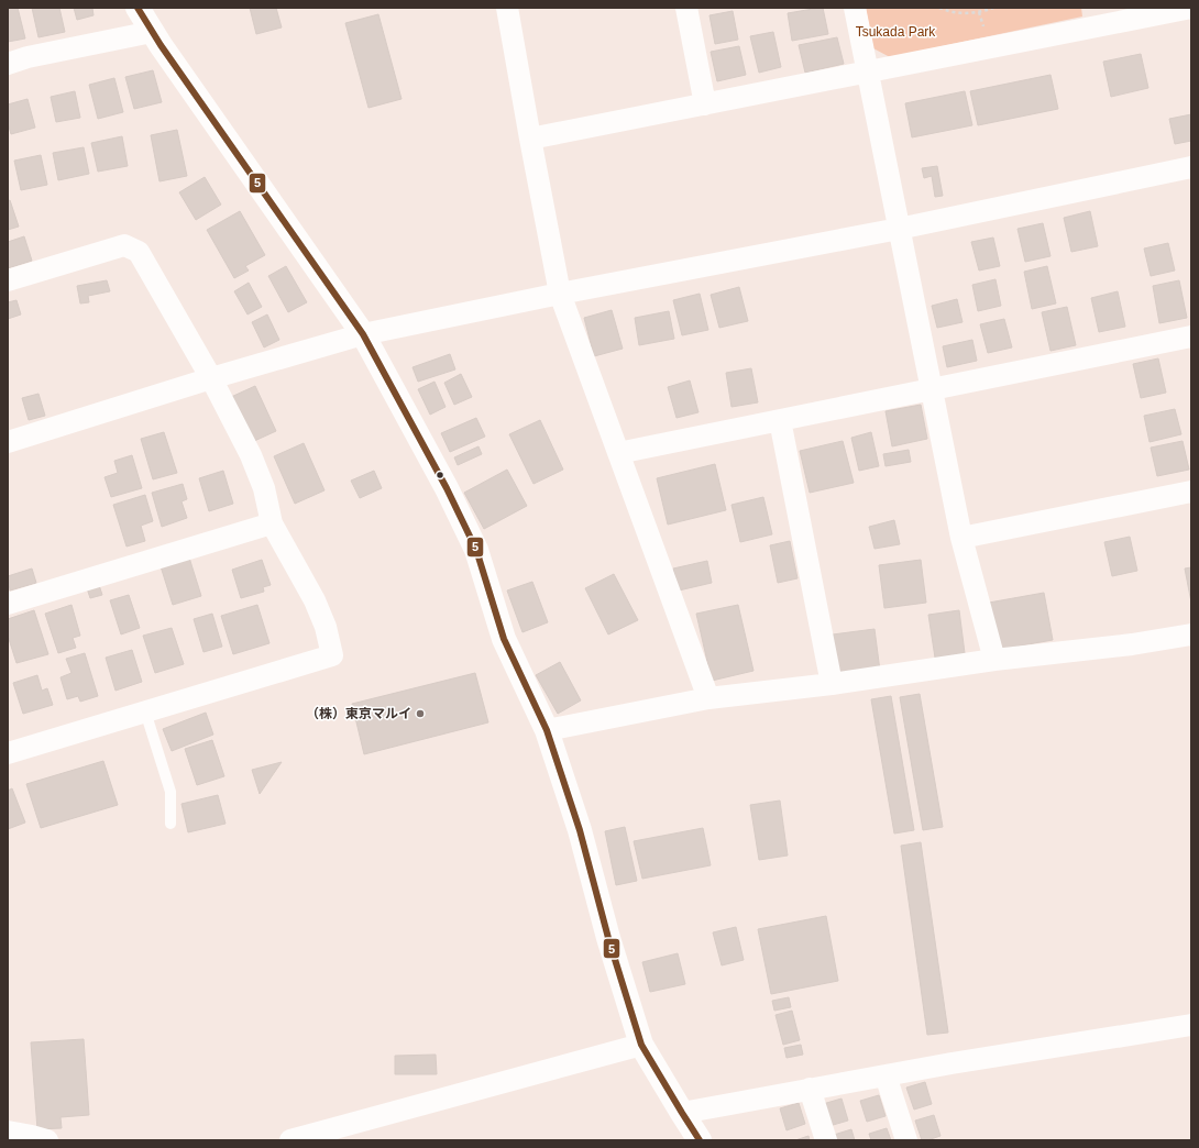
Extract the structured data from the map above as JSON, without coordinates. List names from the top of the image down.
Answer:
{
  "parks": ["Tsukada Park"],
  "places": ["（株）東京マルイ"],
  "lines": ["transit line 5"]
}
